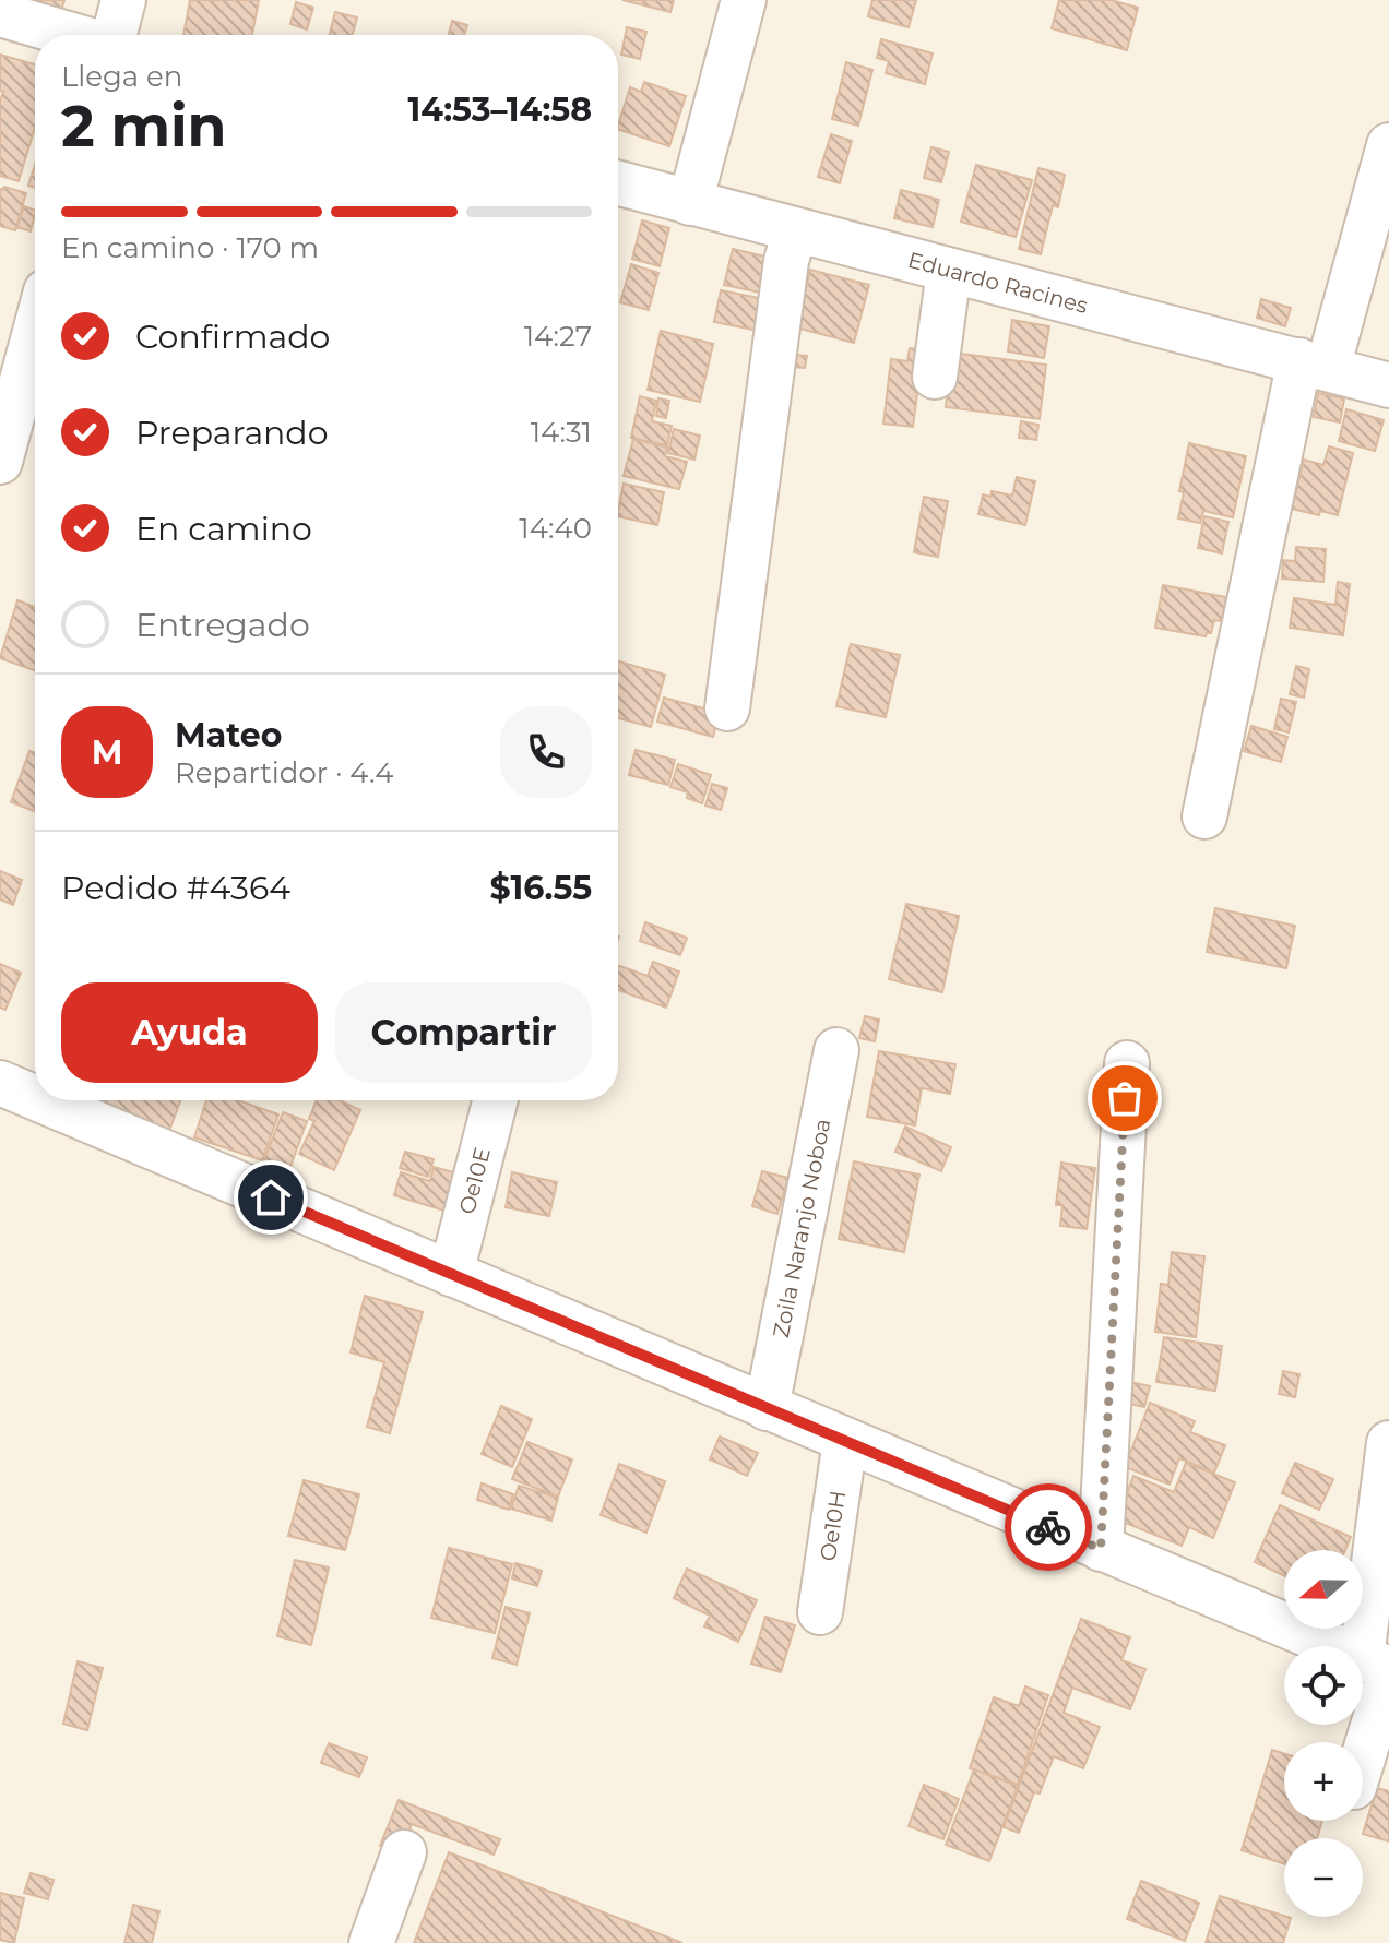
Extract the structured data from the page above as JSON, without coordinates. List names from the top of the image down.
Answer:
{
  "streets": {
    "street": [
      "Eduardo Racines",
      "Oe10E",
      "Zoila Naranjo Noboa",
      "Oe10H"
    ]
  },
  "north": "left",
  "page": {
    "heading": ["2 min", "Llega en", "14:53–14:58"],
    "panel": [
      "Mateo",
      "Repartidor · 4.4",
      "Pedido #4364",
      "$16.55"
    ],
    "bar": "En camino · 170 m",
    "list": [
      ["Confirmado", "14:27"],
      ["Preparando", "14:31"],
      ["En camino", "14:40"],
      "Entregado"
    ],
    "round": "M",
    "buttons": ["Ayuda", "Compartir"],
    "map_buttons": ["+", "−"]
  }
}
